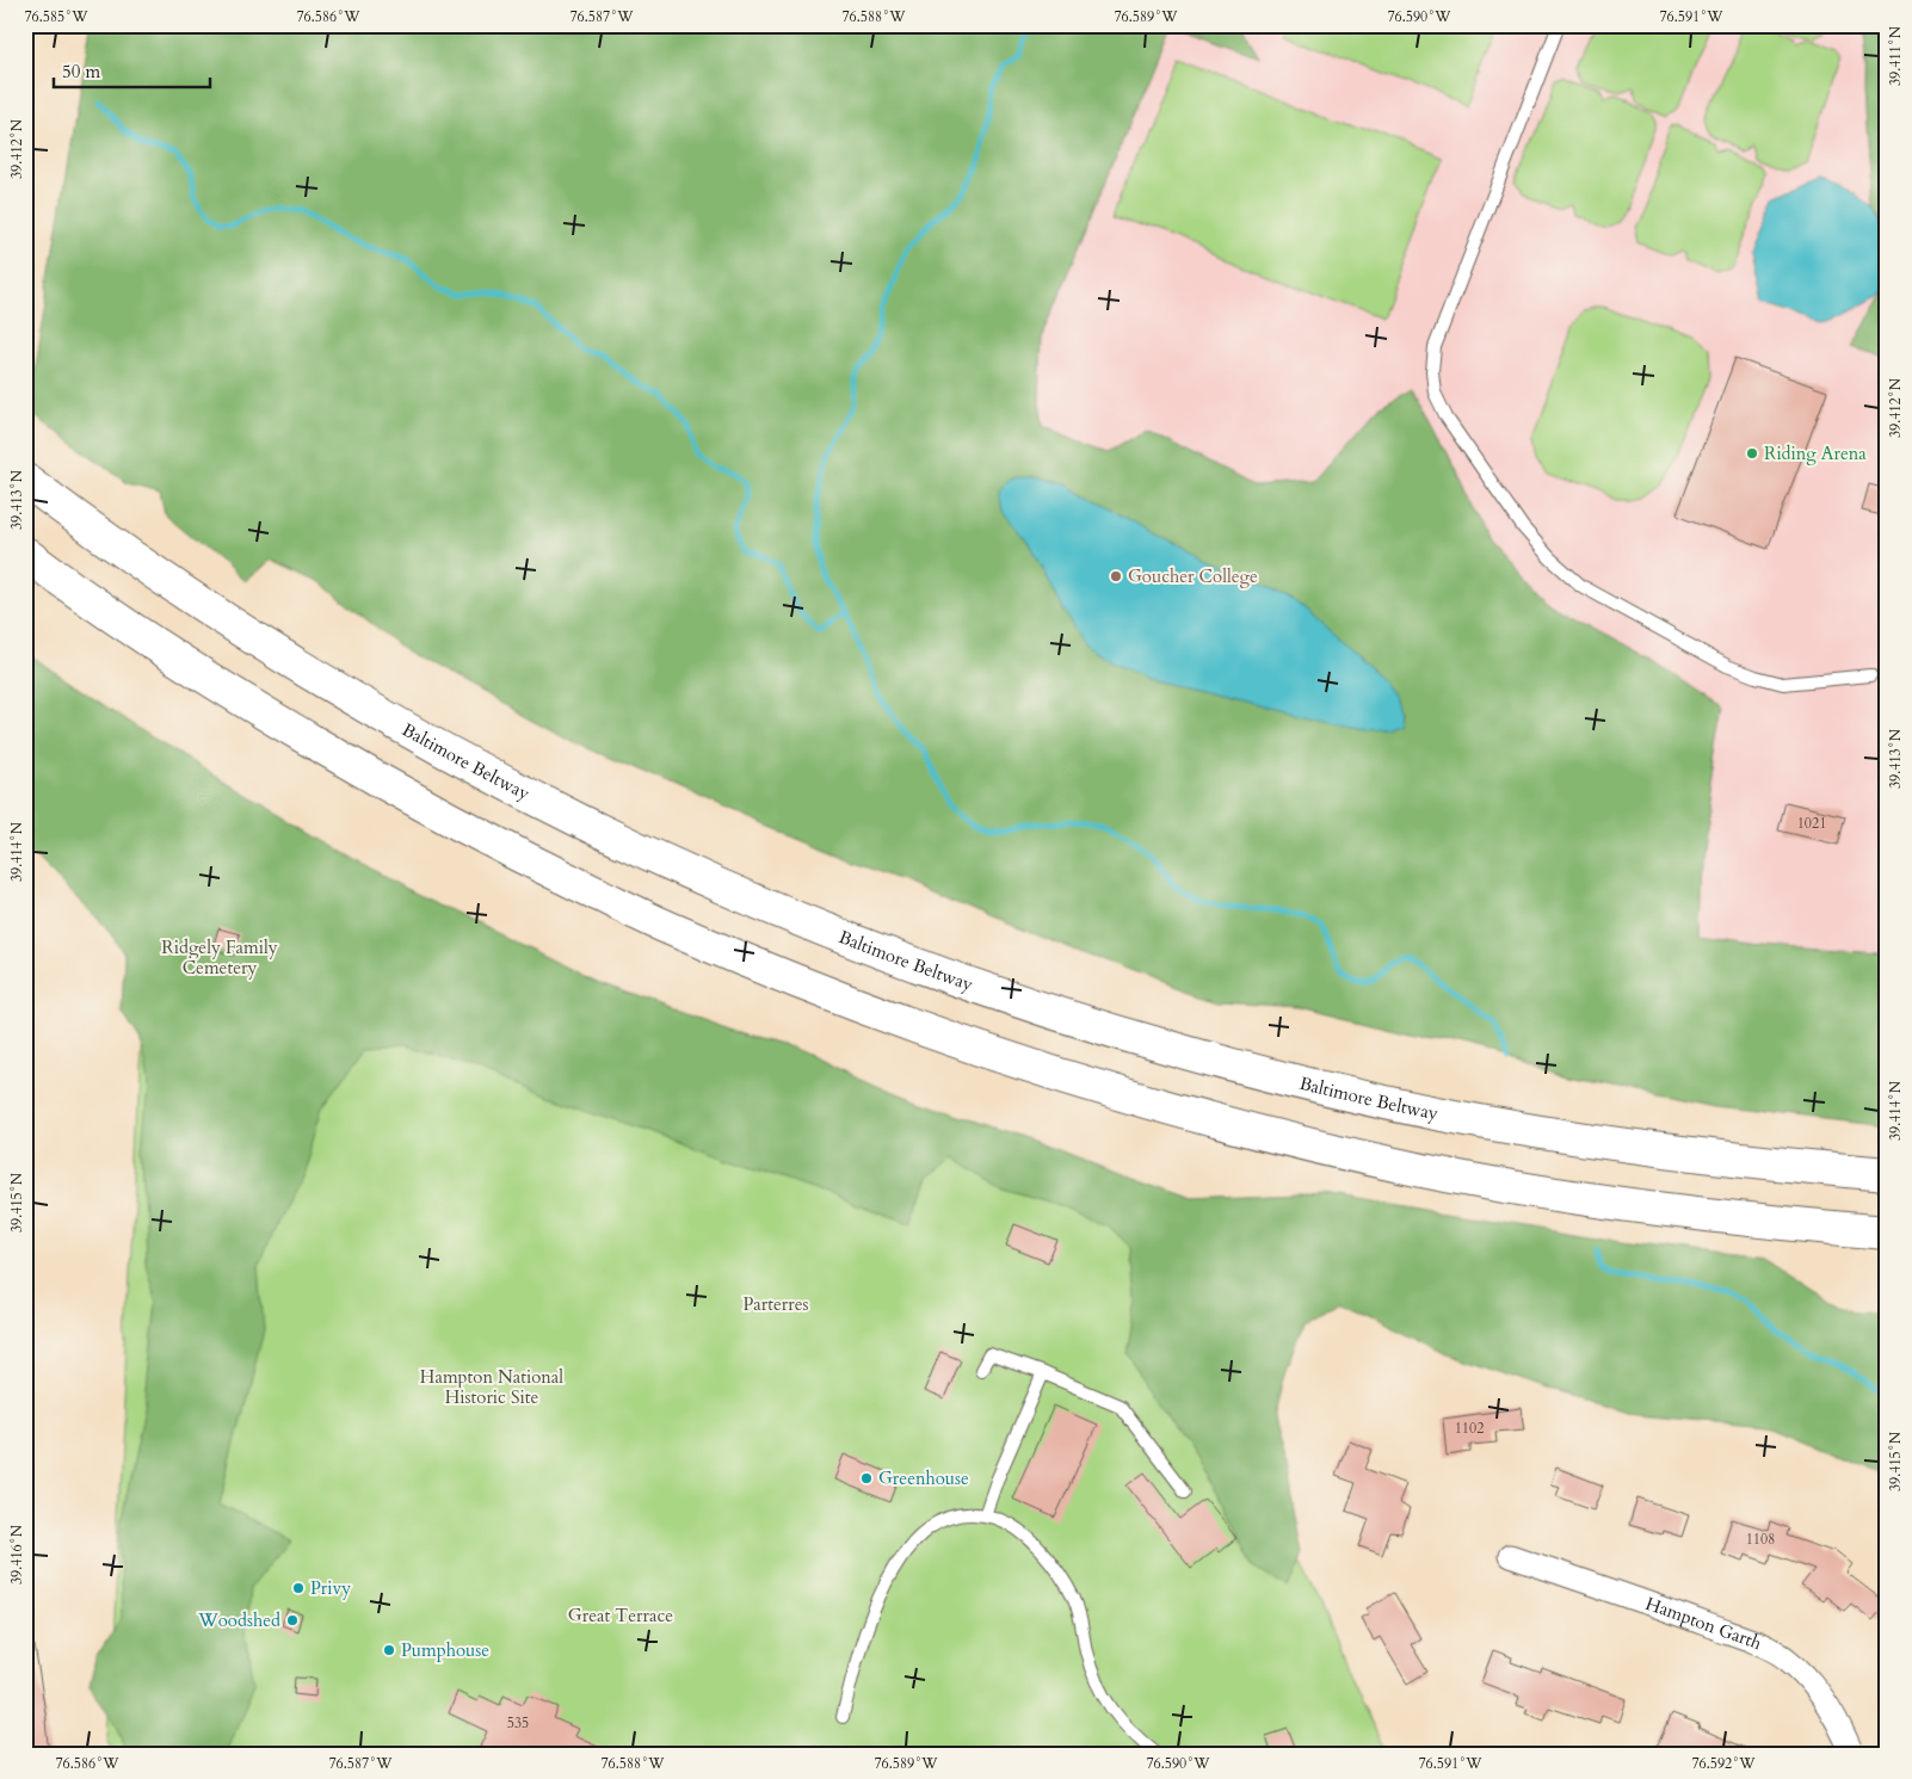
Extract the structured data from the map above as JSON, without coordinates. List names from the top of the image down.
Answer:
{
  "streets": {
    "highway": ["Baltimore Beltway"],
    "street": ["Hampton Garth"]
  },
  "parks": [
    "Ridgely Family Cemetery",
    "Parterres",
    "Hampton National Historic Site",
    "Great Terrace"
  ],
  "places": [
    "Riding Arena",
    "Goucher College",
    "Greenhouse",
    "Privy",
    "Woodshed",
    "Pumphouse"
  ],
  "house_numbers": [
    "1021",
    "1102",
    "1108",
    "535"
  ],
  "scale_bar": "50 m",
  "coordinates": [
    "76.585°W",
    "76.586°W",
    "76.587°W",
    "76.588°W",
    "76.589°W",
    "76.590°W",
    "76.591°W",
    "39.411°N",
    "39.412°N",
    "39.413°N",
    "39.414°N",
    "39.415°N",
    "39.416°N",
    "76.592°W"
  ]
}
